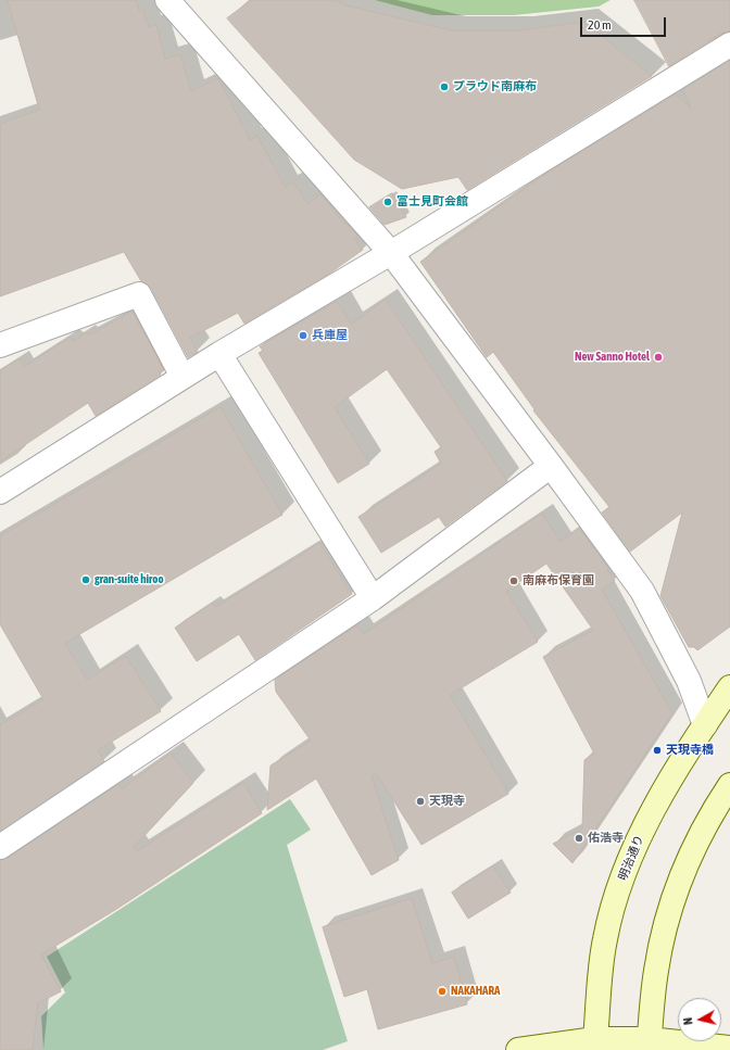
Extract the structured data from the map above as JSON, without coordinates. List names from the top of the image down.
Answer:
{
  "streets": {
    "main road": ["明治通り"]
  },
  "places": [
    "プラウド南麻布",
    "富士見町会館",
    "兵庫屋",
    "New Sanno Hotel",
    "gran-suite hiroo",
    "南麻布保育園",
    "天現寺橋",
    "天現寺",
    "佑浩寺",
    "NAKAHARA"
  ],
  "scale_bar": "20 m",
  "north": "left"
}
